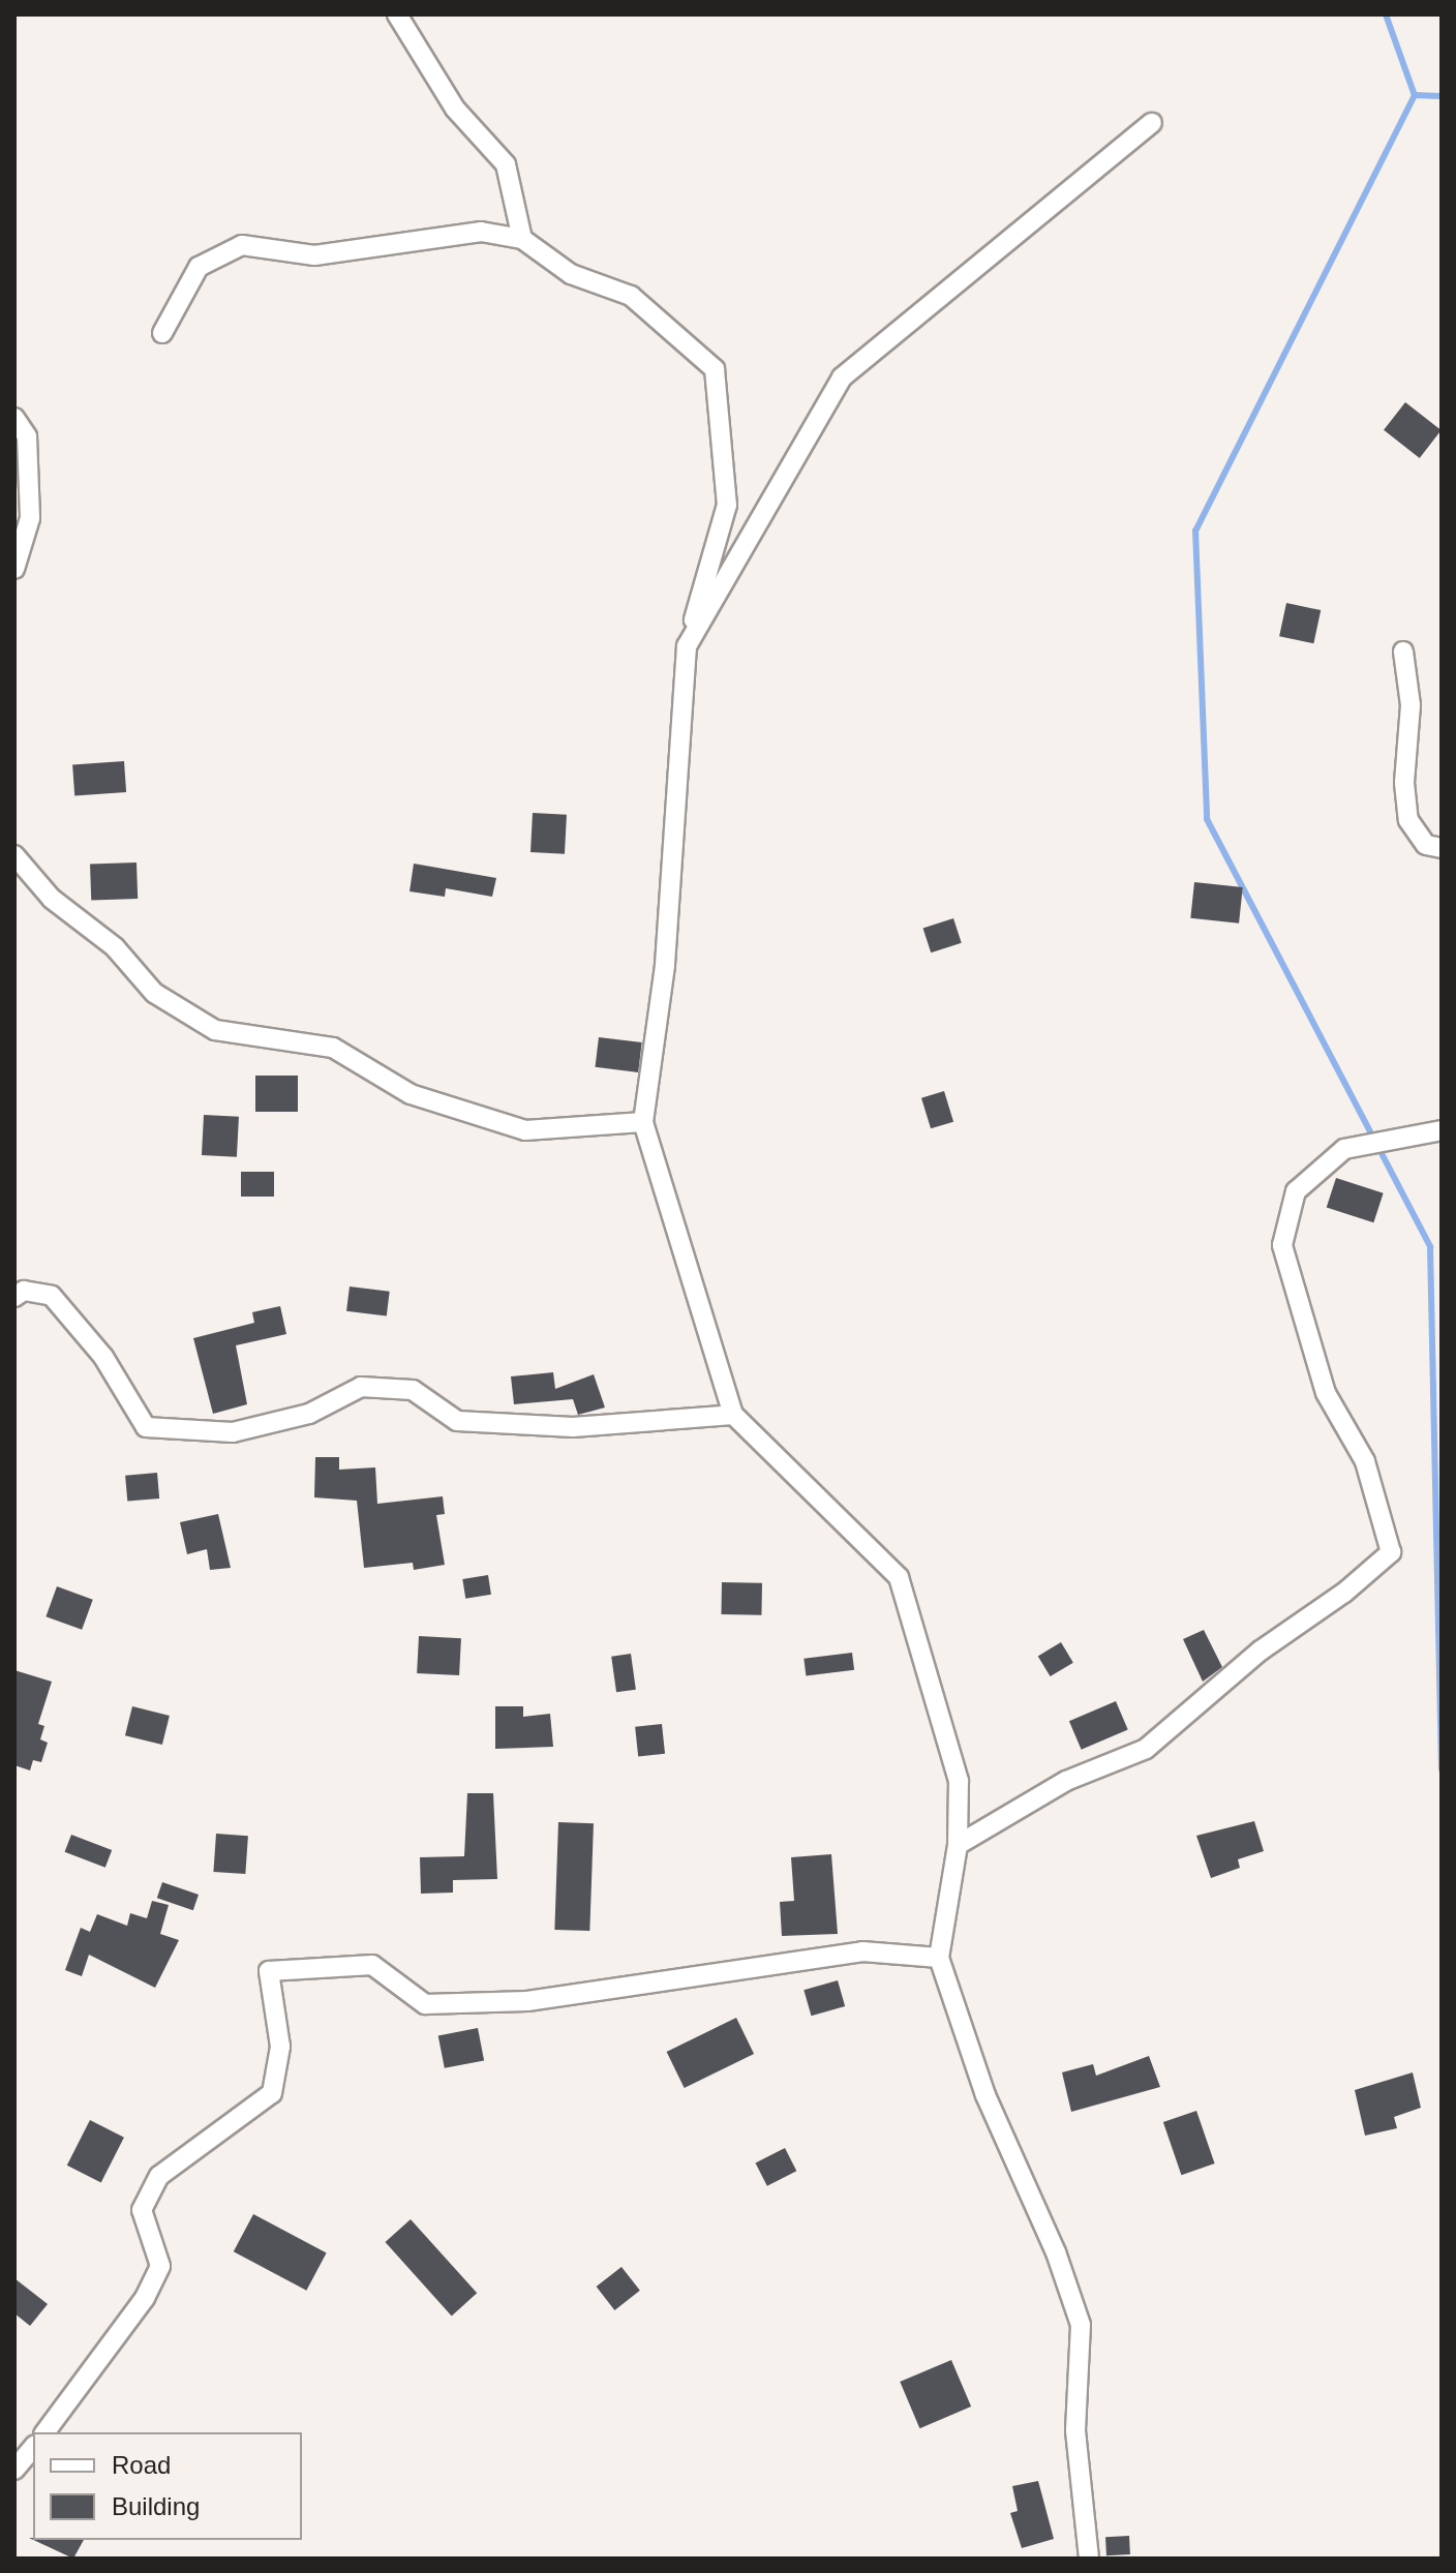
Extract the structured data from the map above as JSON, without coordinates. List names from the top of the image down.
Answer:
{
  "legend": ["Road", "Building"]
}
